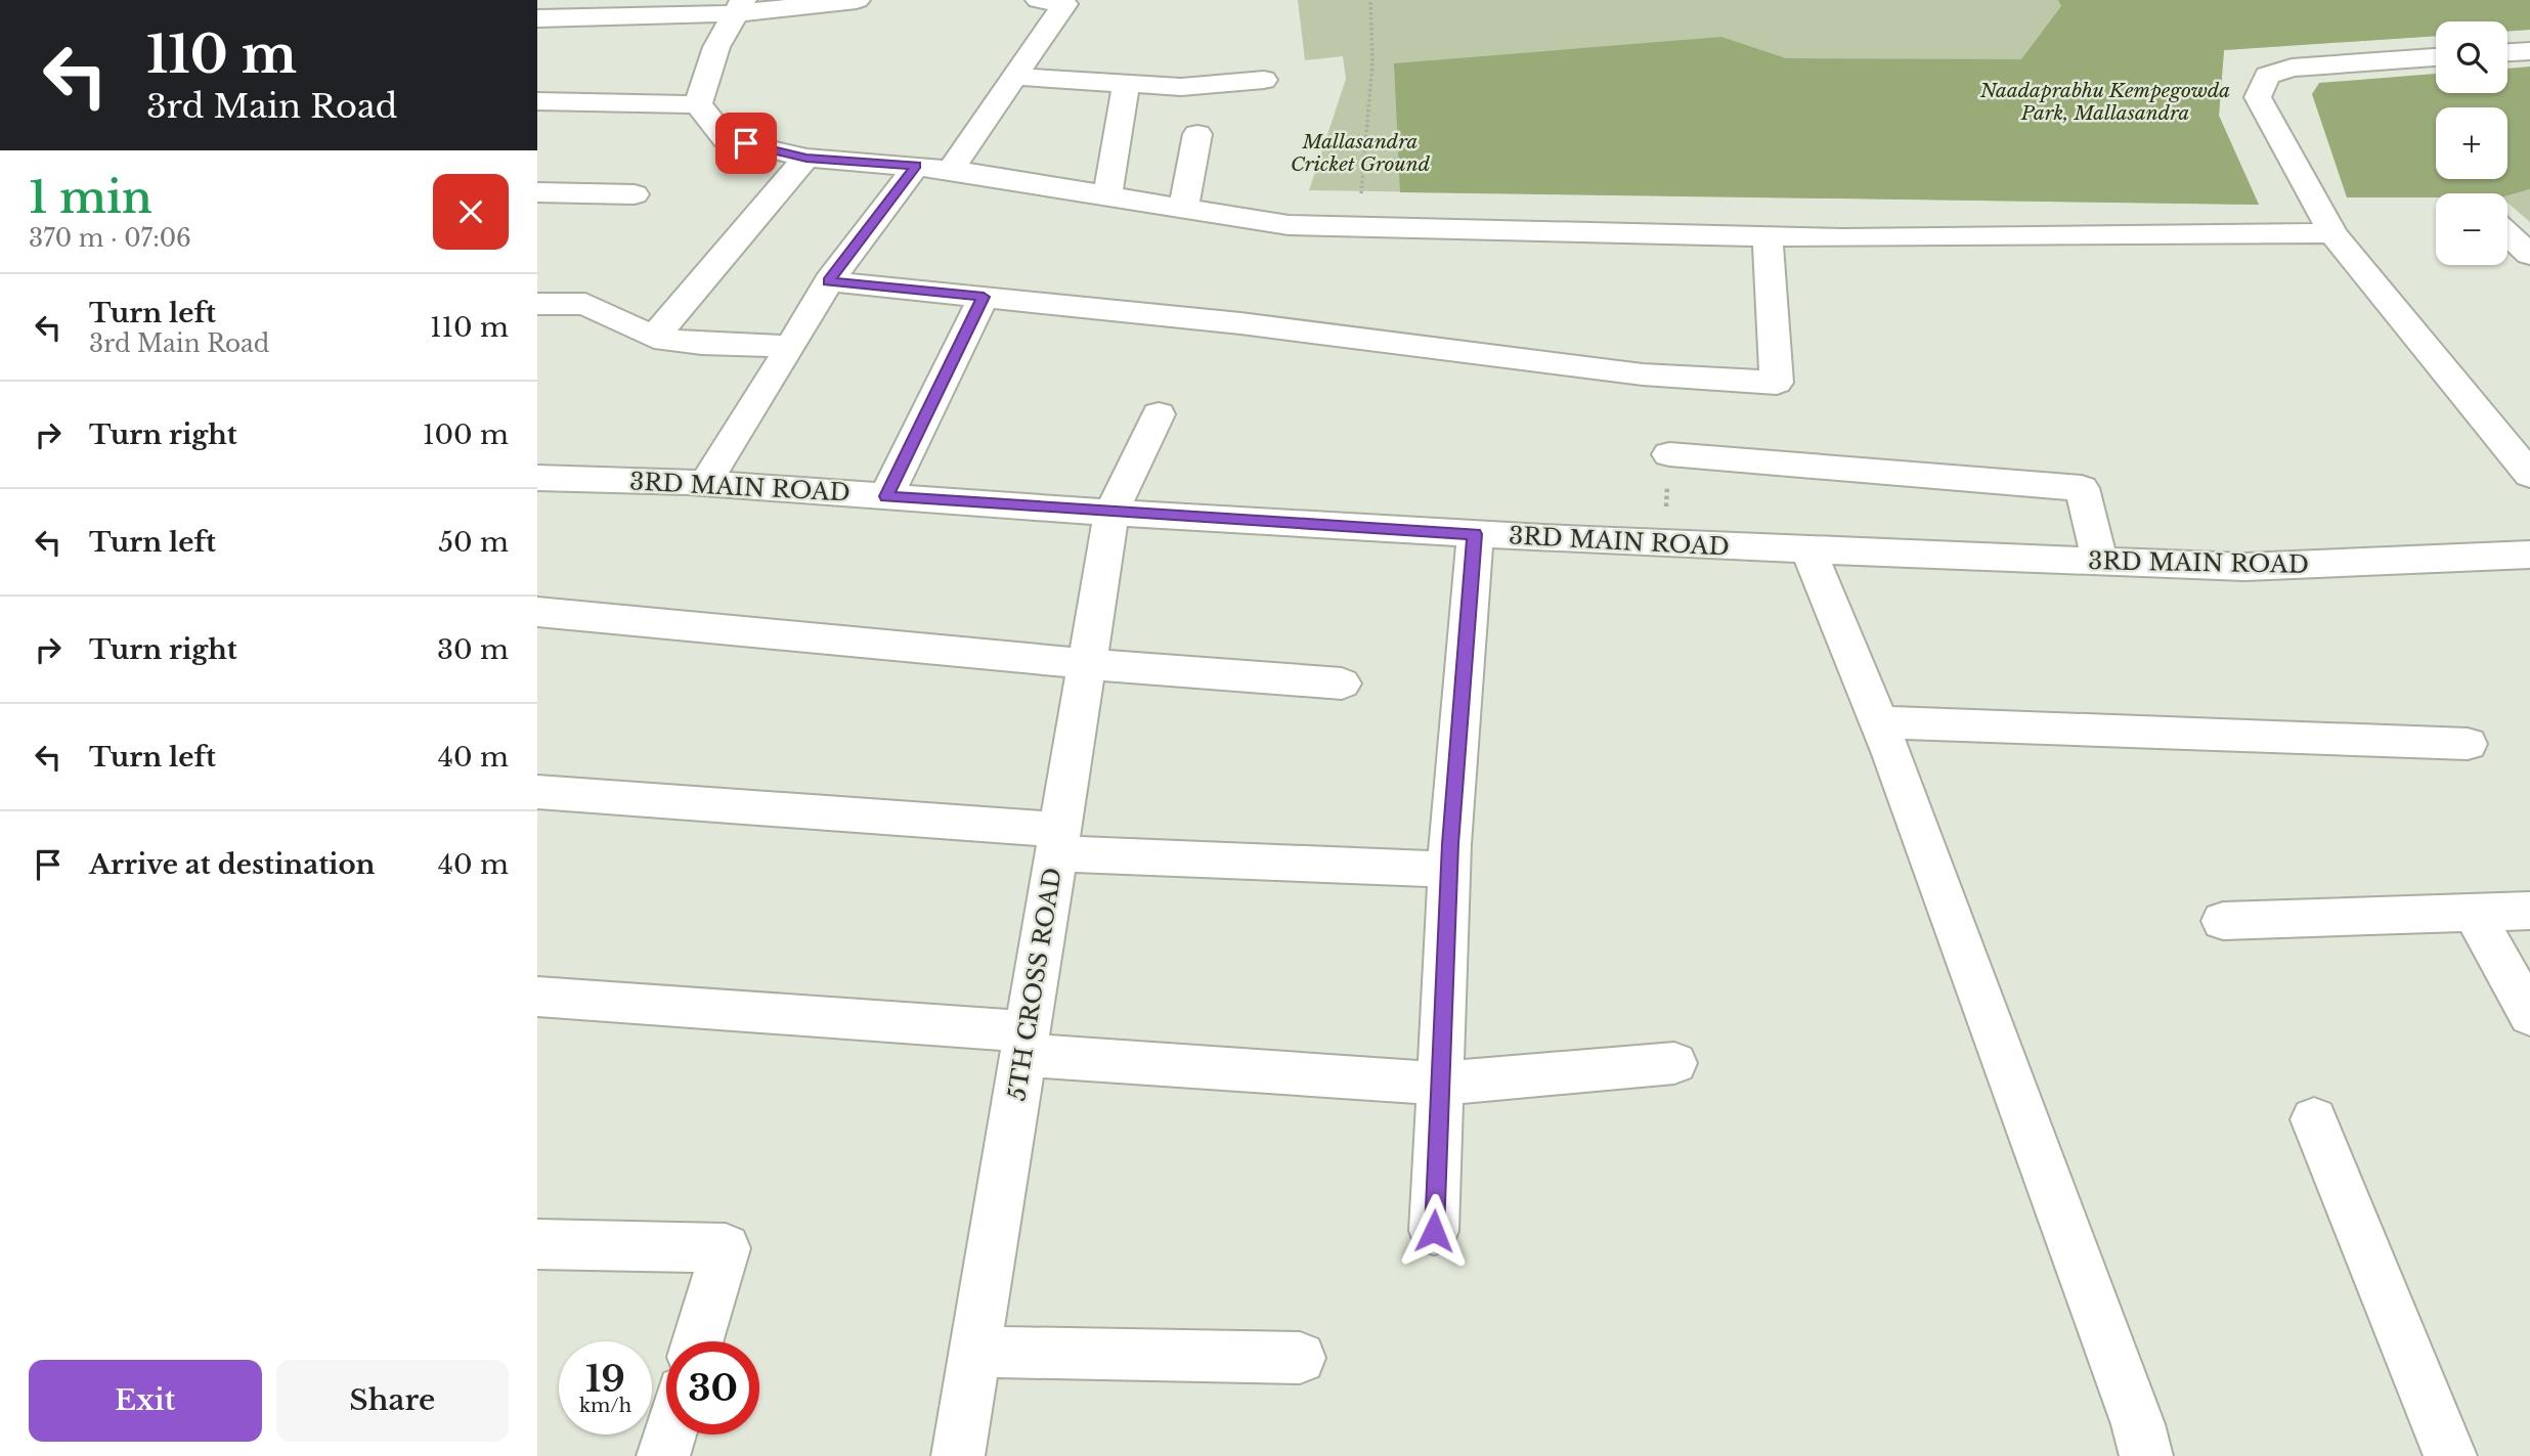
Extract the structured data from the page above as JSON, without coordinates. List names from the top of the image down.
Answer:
{
  "streets": {
    "street": ["3RD MAIN ROAD", "5TH CROSS ROAD"]
  },
  "crossings": [
    ["3RD MAIN ROAD", "5TH CROSS ROAD"]
  ],
  "parks": ["Naadaprabhu Kempegowda Park, Mallasandra", "Mallasandra Cricket Ground"],
  "page": {
    "turn": ["110 m", "3rd Main Road"],
    "map_buttons": ["+", "−"],
    "heading": ["1 min", "370 m · 07:06"],
    "list": [
      {
        "name": "Turn left",
        "note": "3rd Main Road",
        "value": "110 m"
      },
      {
        "name": "Turn right",
        "value": "100 m"
      },
      {
        "name": "Turn left",
        "value": "50 m"
      },
      {
        "name": "Turn right",
        "value": "30 m"
      },
      {
        "name": "Turn left",
        "value": "40 m"
      },
      {
        "name": "Arrive at destination",
        "value": "40 m"
      }
    ],
    "speed": "19 km/h",
    "limit": "30",
    "buttons": ["Exit", "Share"]
  }
}
